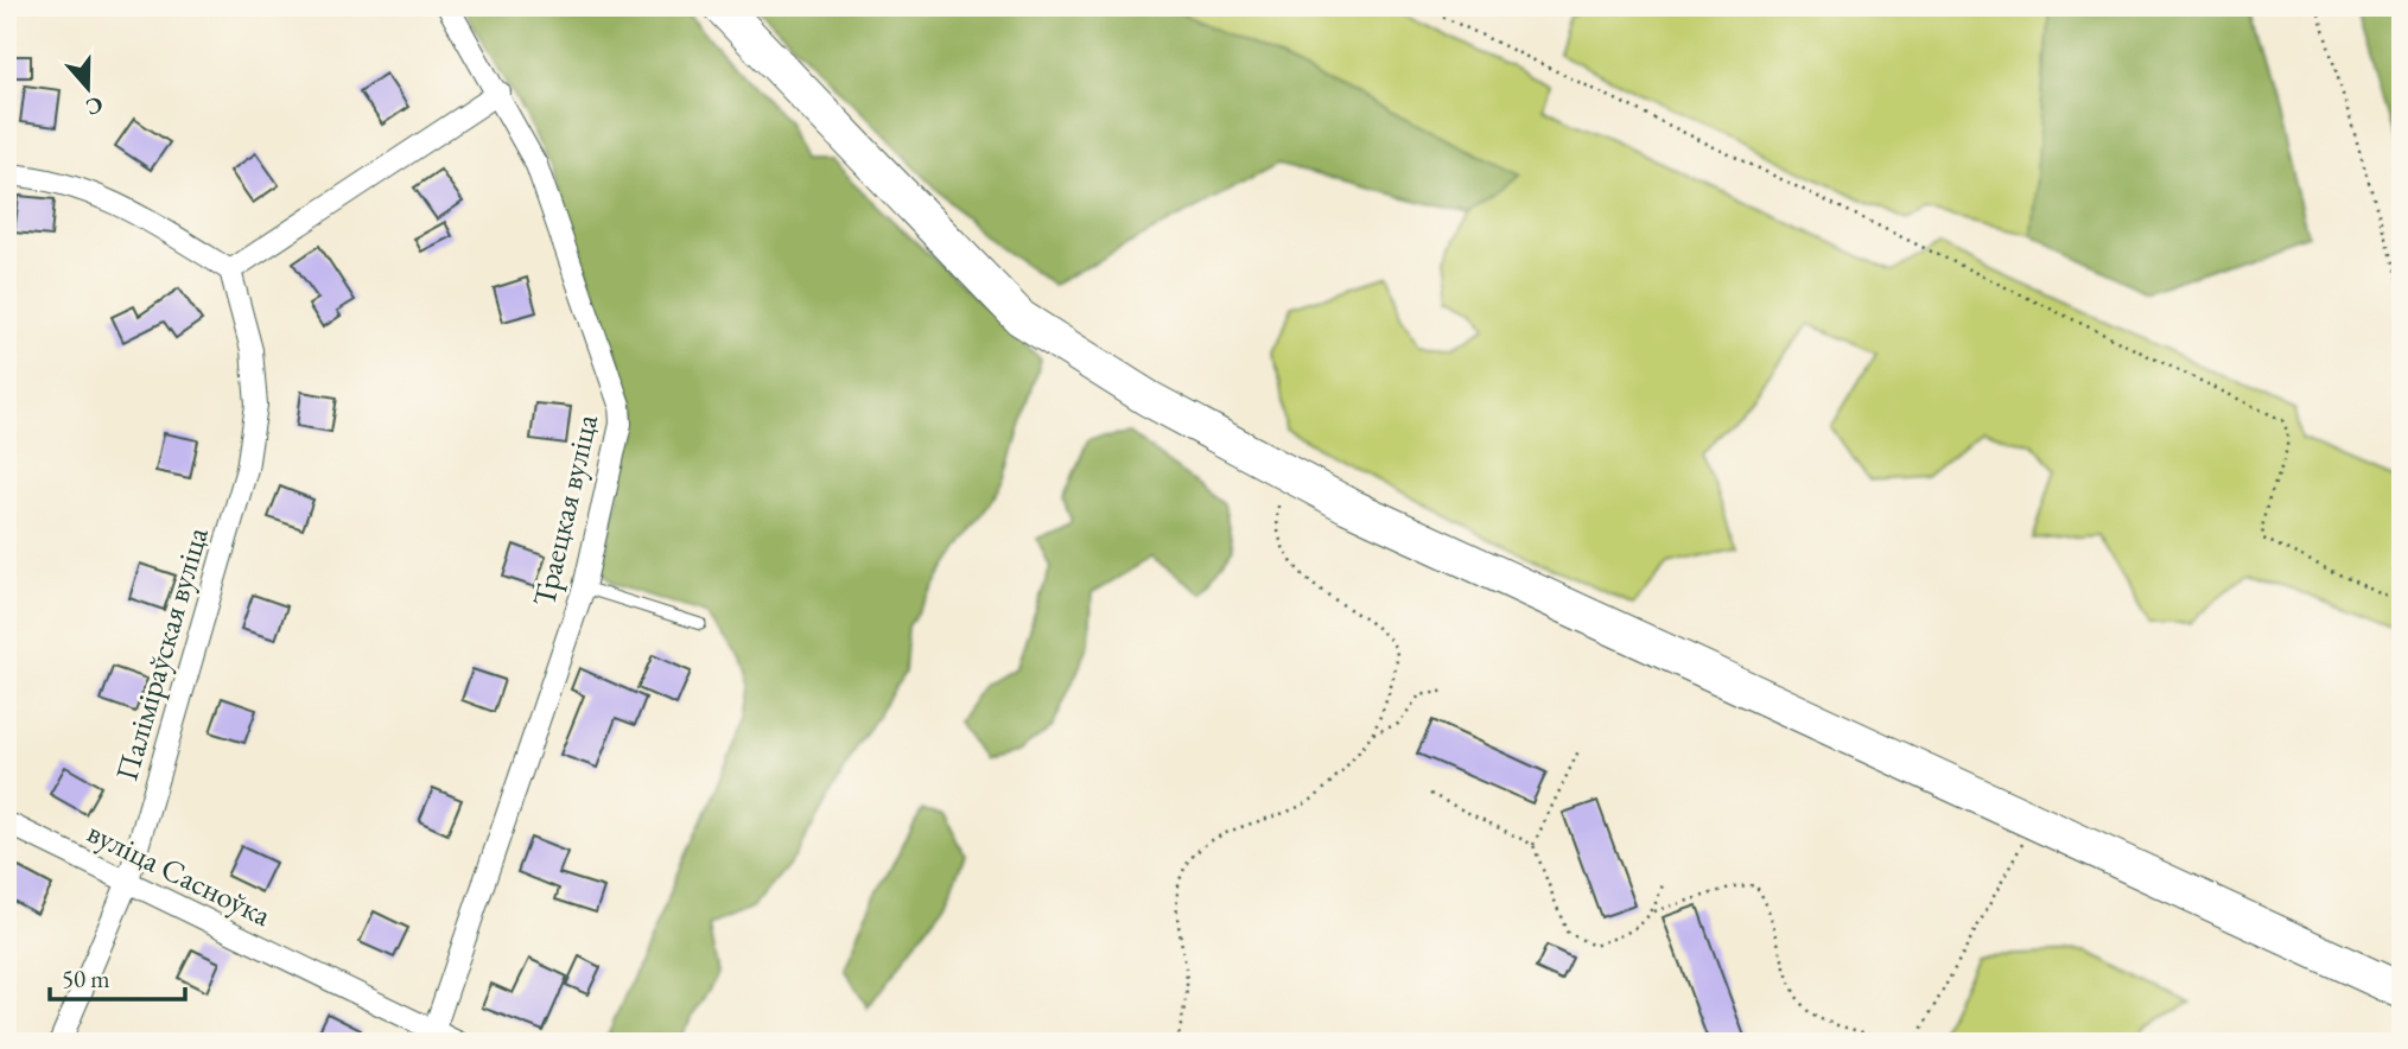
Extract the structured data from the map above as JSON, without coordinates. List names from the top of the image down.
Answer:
{
  "streets": {
    "street": ["Траецкая вуліца", "Паліміраўская вуліца", "вуліца Сасноўка"]
  },
  "crossings": [
    ["Траецкая вуліца", "вуліца Сасноўка"],
    ["Паліміраўская вуліца", "вуліца Сасноўка"]
  ],
  "scale_bar": "50 m",
  "north": "bottom"
}
